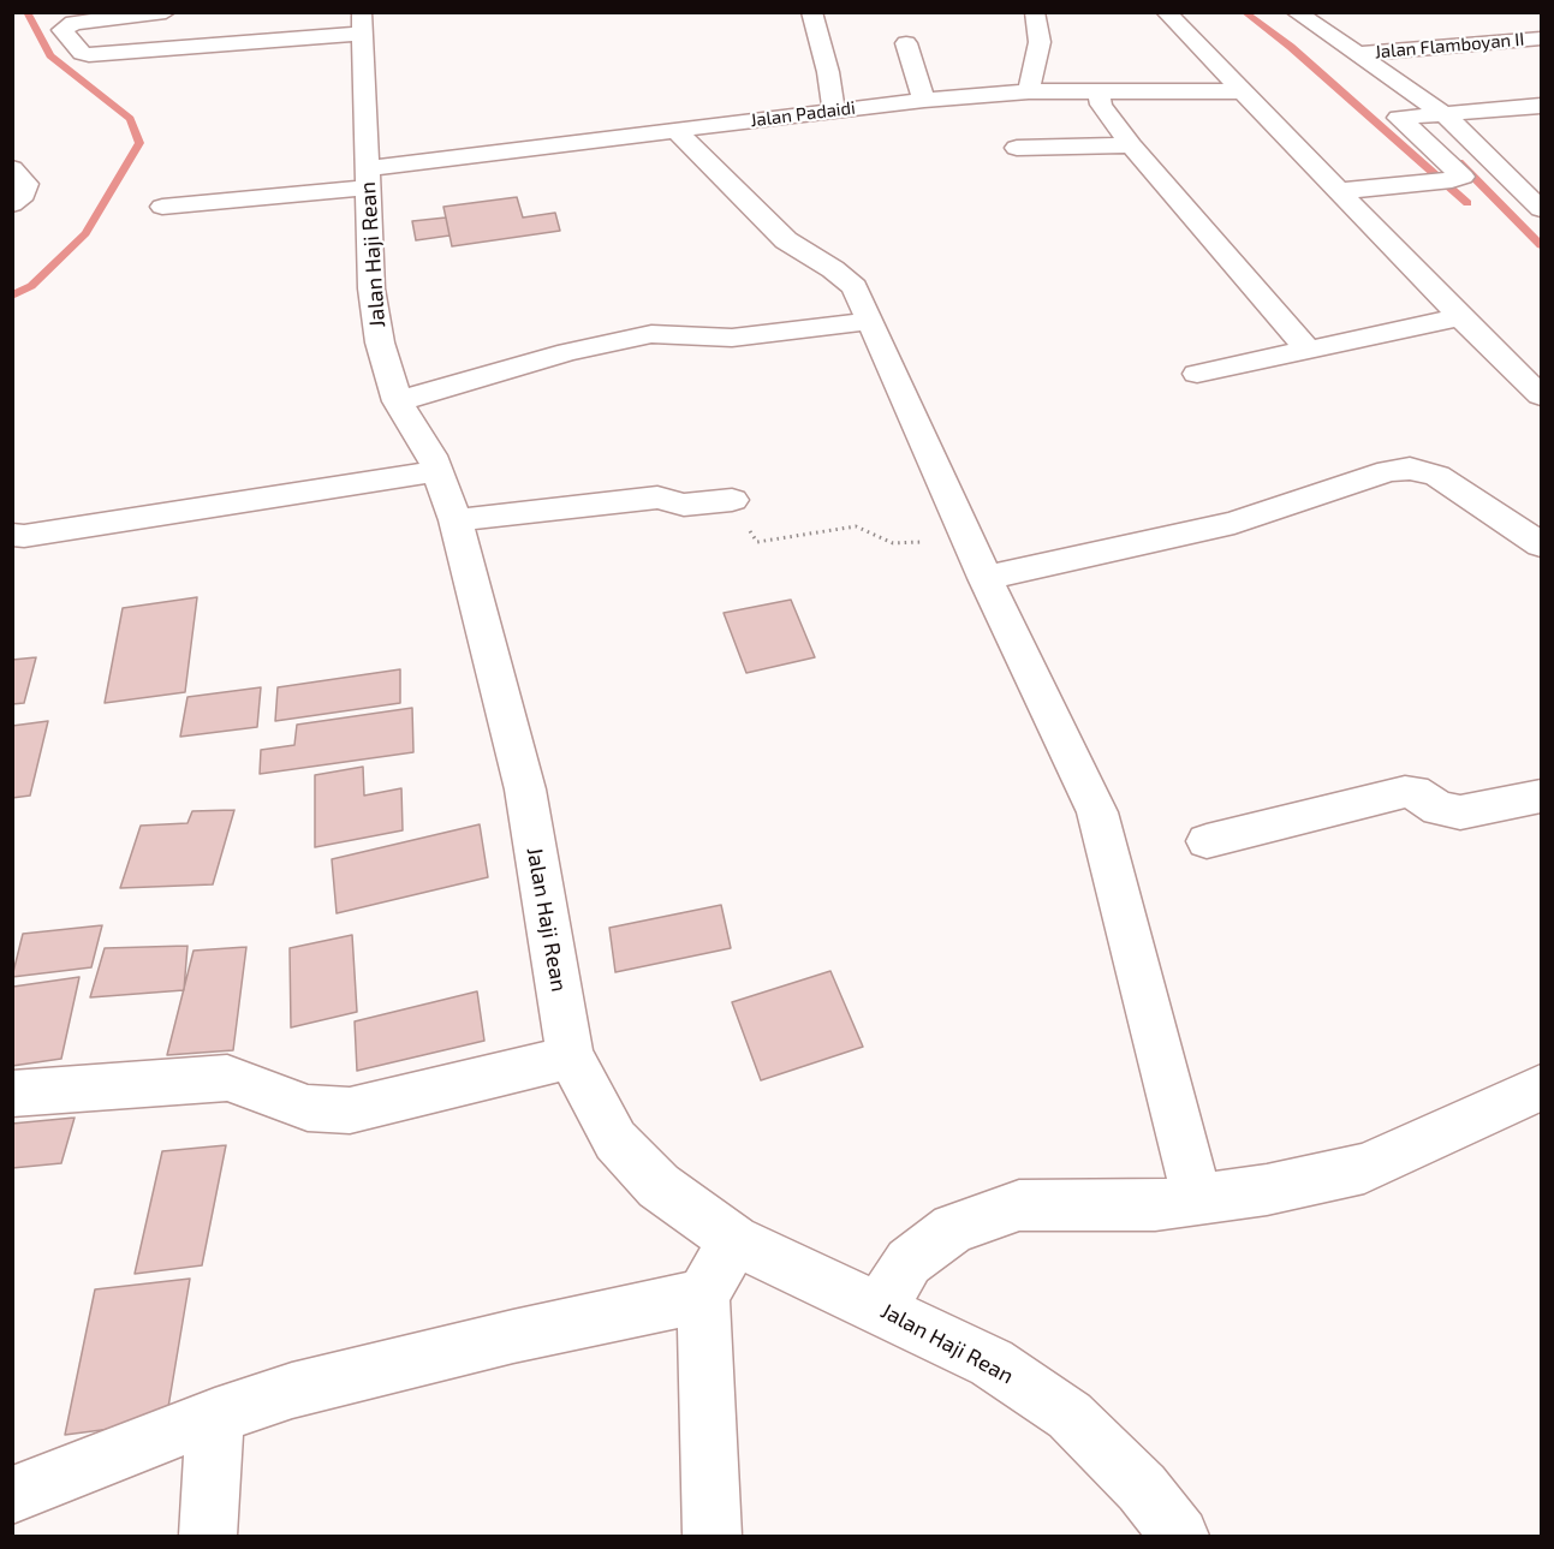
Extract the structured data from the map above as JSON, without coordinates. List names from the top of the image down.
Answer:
{
  "streets": {
    "street": ["Jalan Flamboyan II", "Jalan Padaidi", "Jalan Haji Rean"]
  },
  "crossings": [
    ["Jalan Padaidi", "Jalan Haji Rean"]
  ]
}
